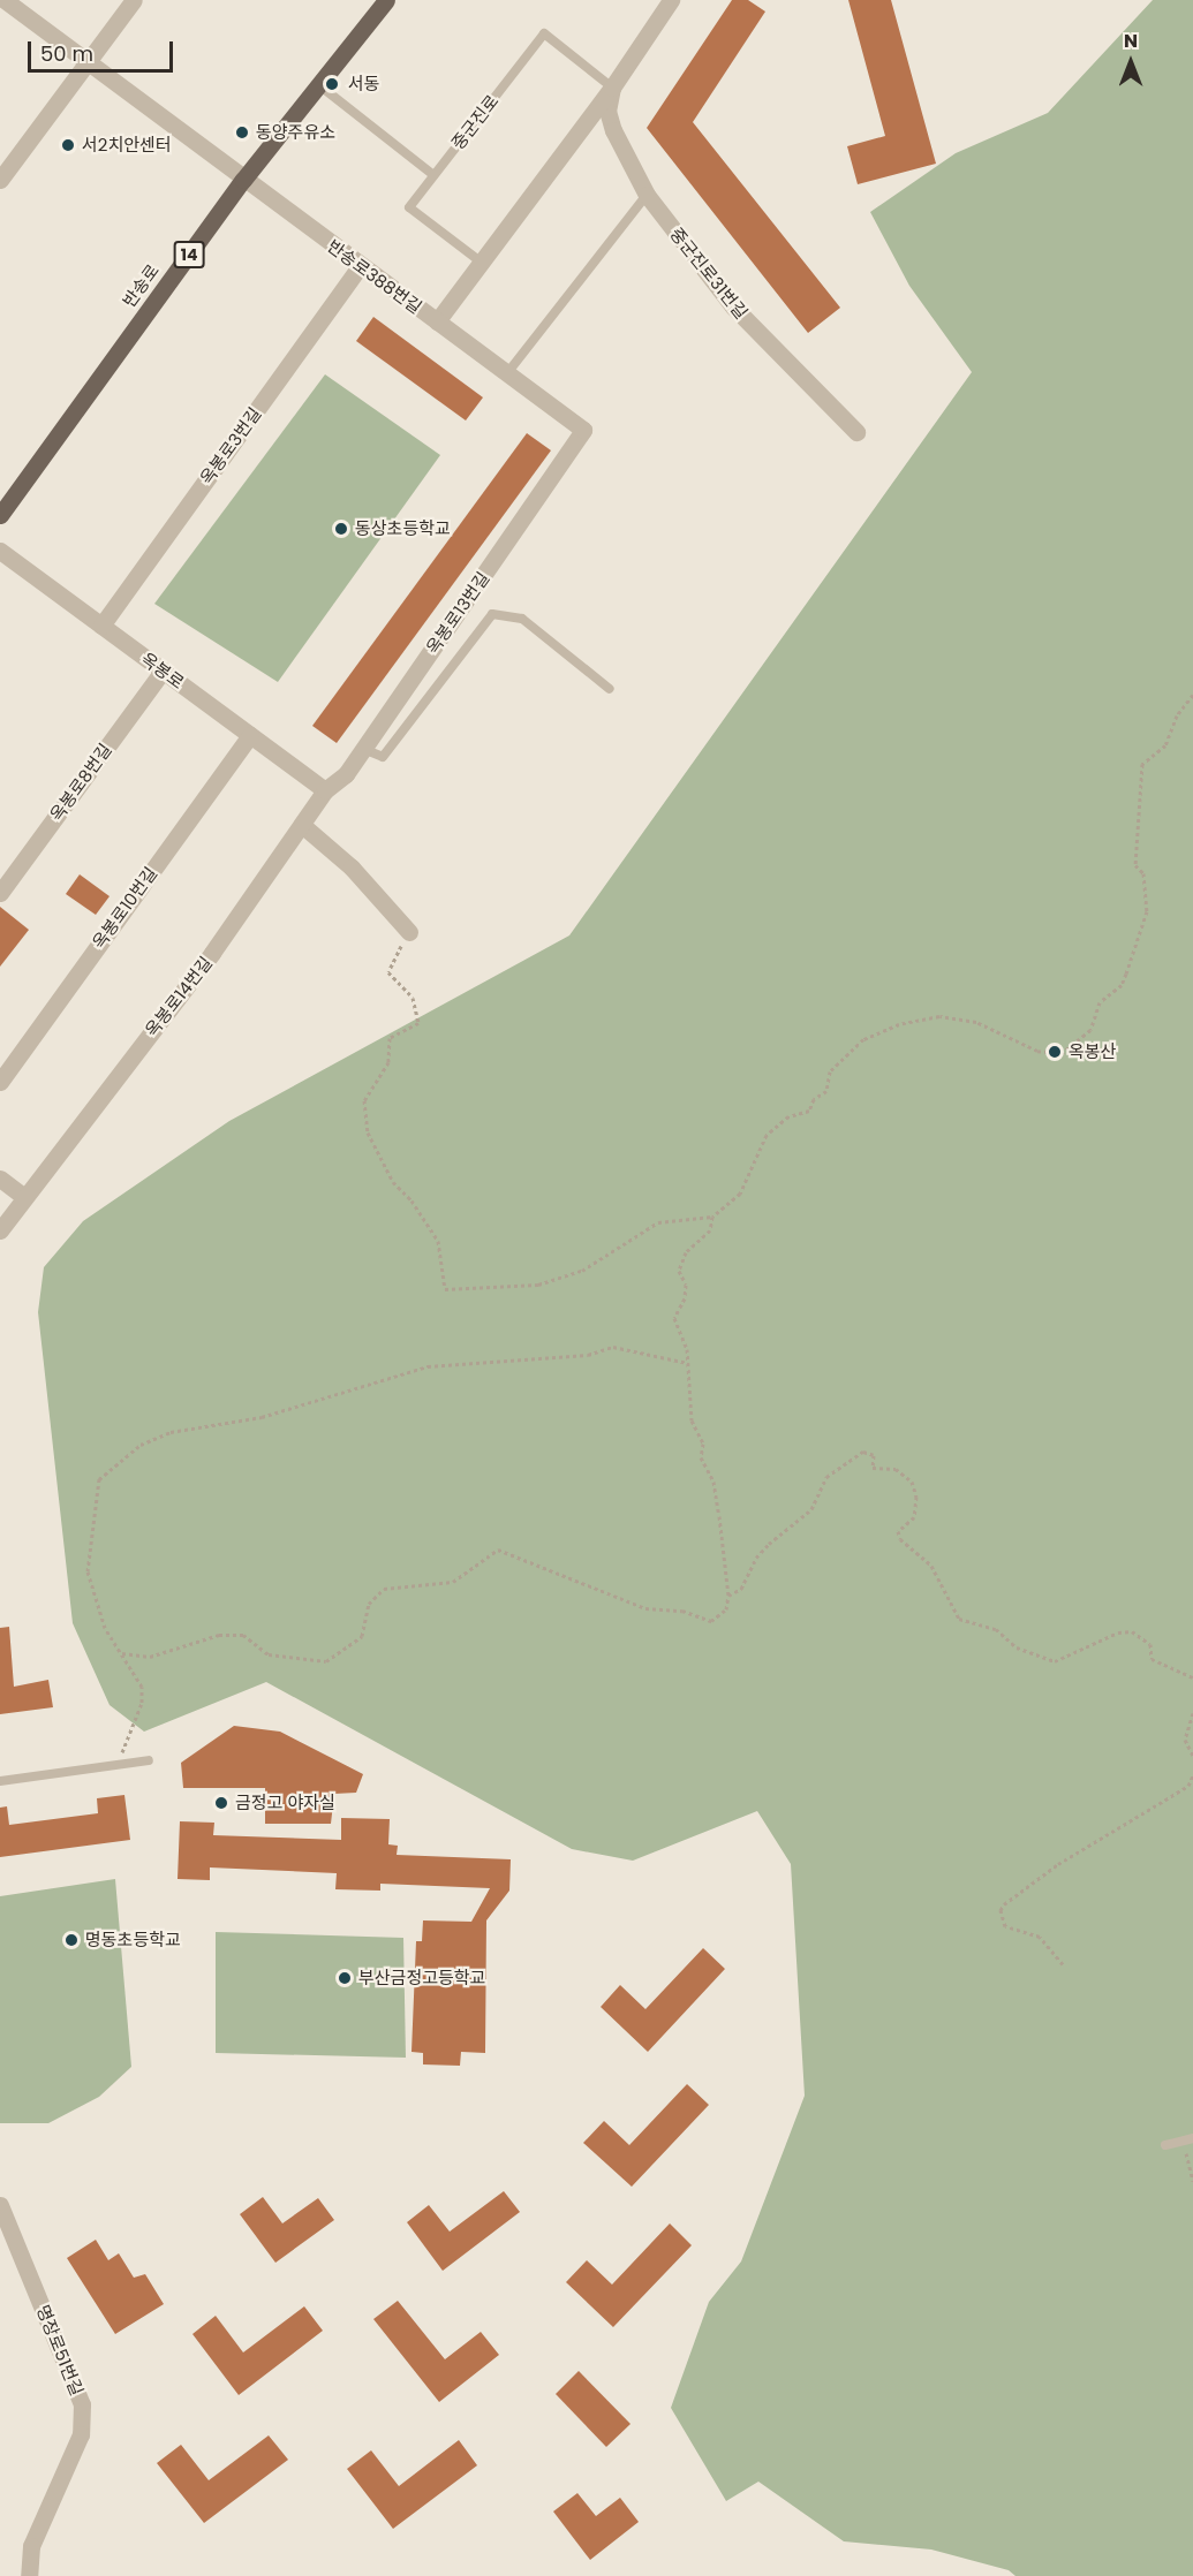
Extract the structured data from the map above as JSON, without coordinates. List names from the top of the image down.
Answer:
{
  "streets": {
    "main road": ["14", "반송로"],
    "street": [
      "중군진로31번길",
      "반송로388번길",
      "옥봉로3번길",
      "옥봉로13번길",
      "옥봉로",
      "옥봉로8번길",
      "옥봉로10번길",
      "옥봉로14번길",
      "명장로51번길"
    ],
    "lane": ["중군진로"]
  },
  "crossings": [
    ["중군진로", "중군진로31번길"],
    ["반송로388번길", "반송로"],
    ["반송로388번길", "옥봉로3번길"],
    ["반송로388번길", "옥봉로13번길"],
    ["옥봉로3번길", "옥봉로"],
    ["옥봉로13번길", "옥봉로"],
    ["옥봉로13번길", "옥봉로14번길"],
    ["옥봉로", "옥봉로8번길"],
    ["옥봉로", "옥봉로10번길"],
    ["옥봉로", "옥봉로14번길"]
  ],
  "places": [
    "서동",
    "동양주유소",
    "서2치안센터",
    "동상초등학교",
    "옥봉산",
    "금정고 야자실",
    "명동초등학교",
    "부산금정고등학교"
  ],
  "scale_bar": "50 m",
  "north": "top"
}
